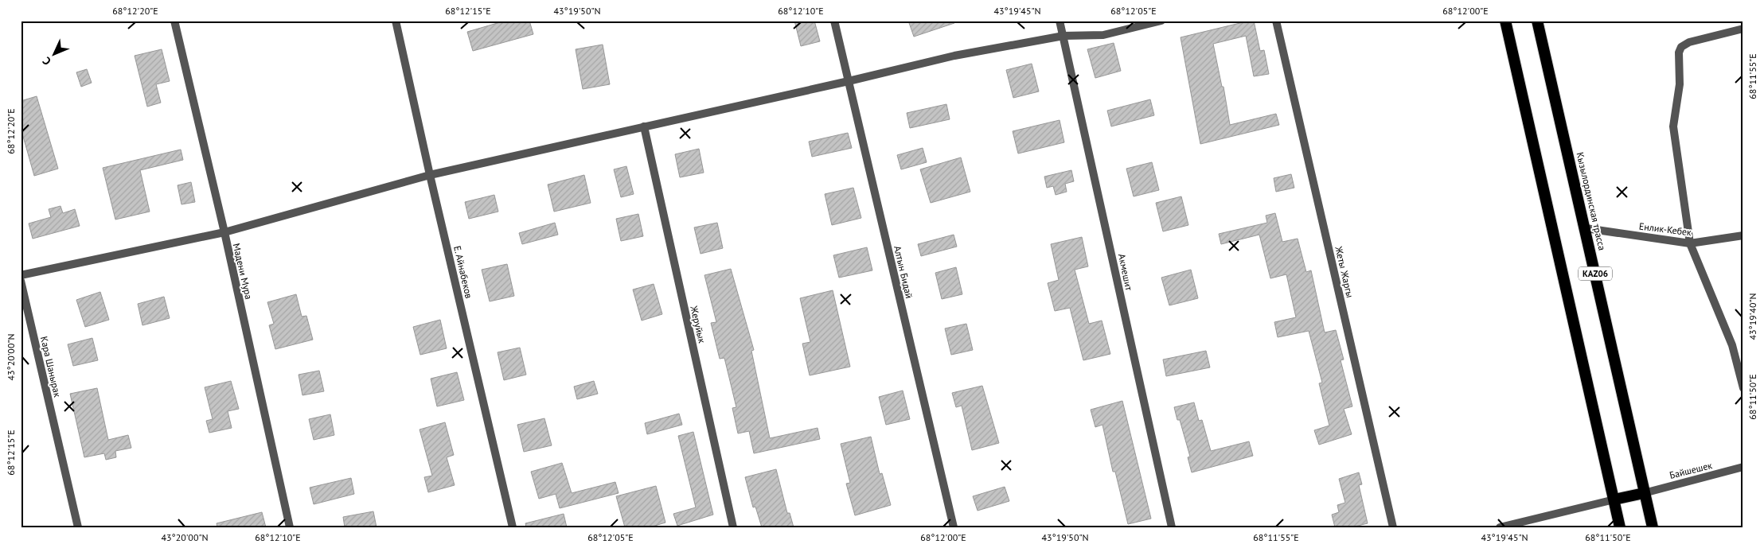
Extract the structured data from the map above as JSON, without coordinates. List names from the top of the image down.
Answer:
{
  "streets": {
    "highway": ["Кызылординская трасса", "KАZ06"],
    "street": [
      "Енлик-Кебек",
      "Мадени Мура",
      "Е. Айнабеков",
      "Алтын Бидай",
      "Акмешит",
      "Жеты Жаргы",
      "Жеруйык",
      "Кара Шанырак",
      "Байшешек"
    ]
  },
  "crossings": [
    ["Кызылординская трасса", "Енлик-Кебек"],
    ["Кызылординская трасса", "Байшешек"]
  ],
  "north": "bottom left",
  "coordinates": [
    "68°12'20\"E",
    "68°12'15\"E",
    "43°19'50\"N",
    "68°12'10\"E",
    "43°19'45\"N",
    "68°12'05\"E",
    "68°12'00\"E",
    "68°11'55\"E",
    "43°19'40\"N",
    "43°20'00\"N",
    "68°11'50\"E"
  ]
}
